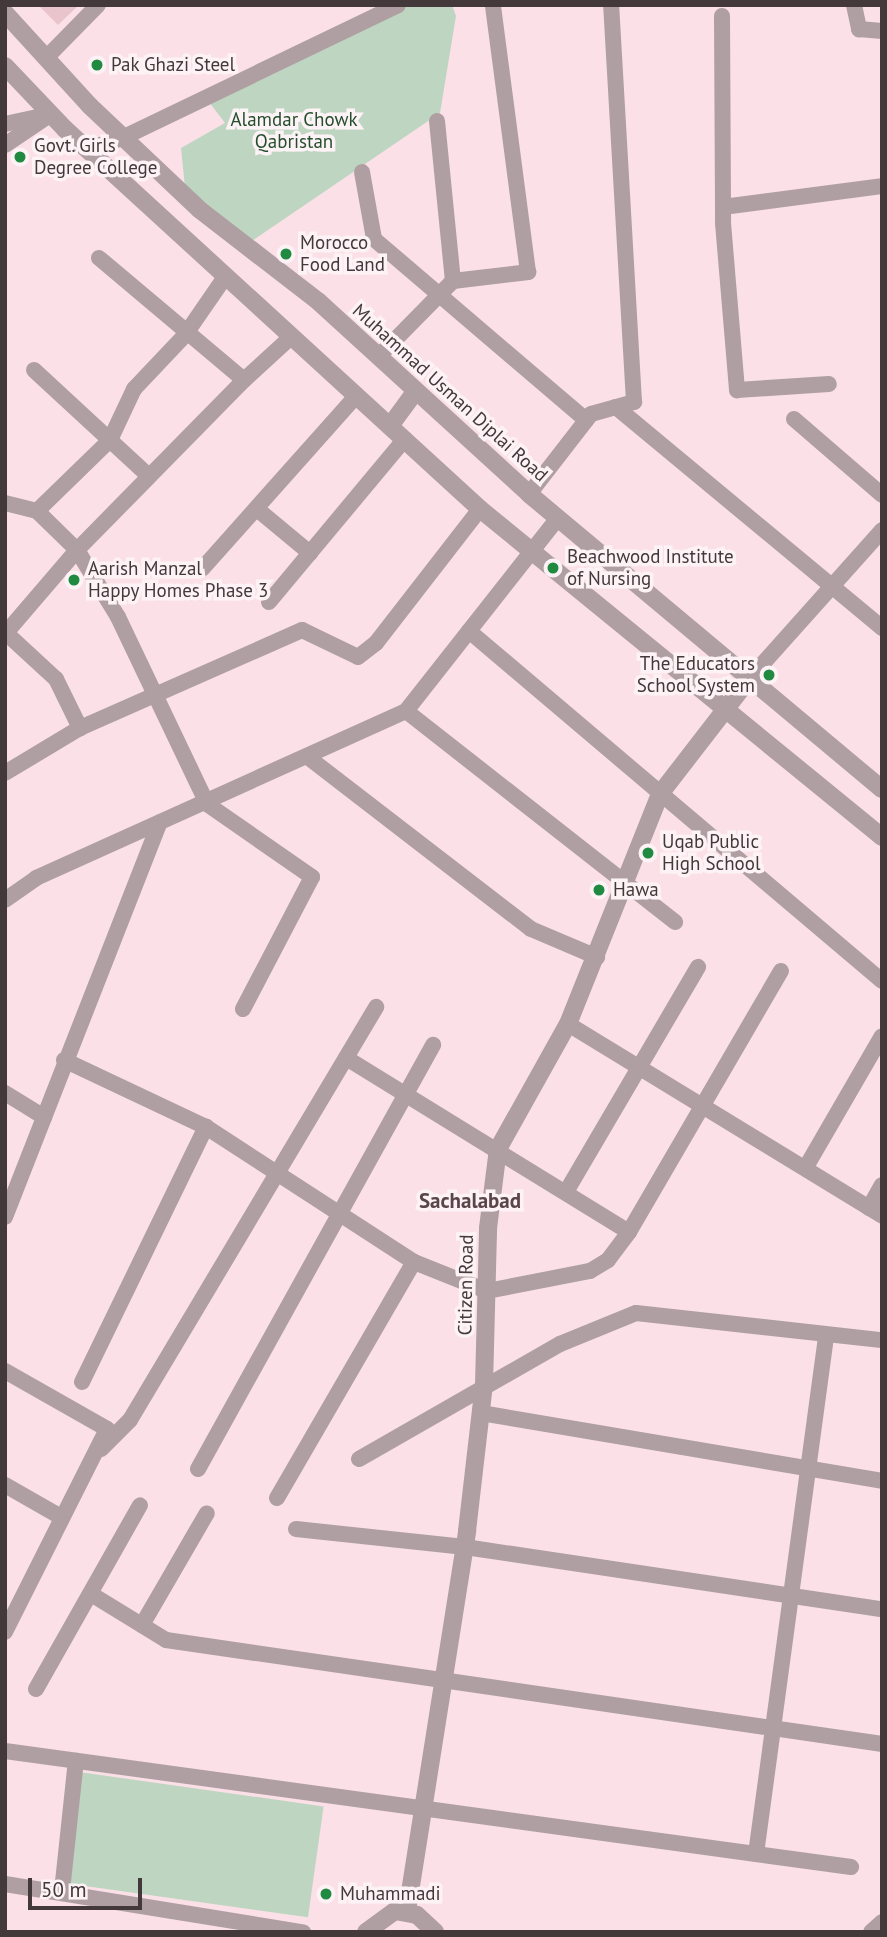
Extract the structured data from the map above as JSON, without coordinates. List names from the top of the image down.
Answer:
{
  "streets": {
    "street": ["Muhammad Usman Diplai Road", "Citizen Road"]
  },
  "crossings": [
    ["Muhammad Usman Diplai Road", "Citizen Road"]
  ],
  "districts": ["Sachalabad"],
  "parks": ["Alamdar Chowk Qabristan"],
  "places": [
    "Pak Ghazi Steel",
    "Govt. Girls Degree College",
    "Morocco Food Land",
    "Beachwood Institute of Nursing",
    "Aarish Manzal Happy Homes Phase 3",
    "The Educators School System",
    "Uqab Public High School",
    "Hawa",
    "Muhammadi"
  ],
  "scale_bar": "50 m"
}
